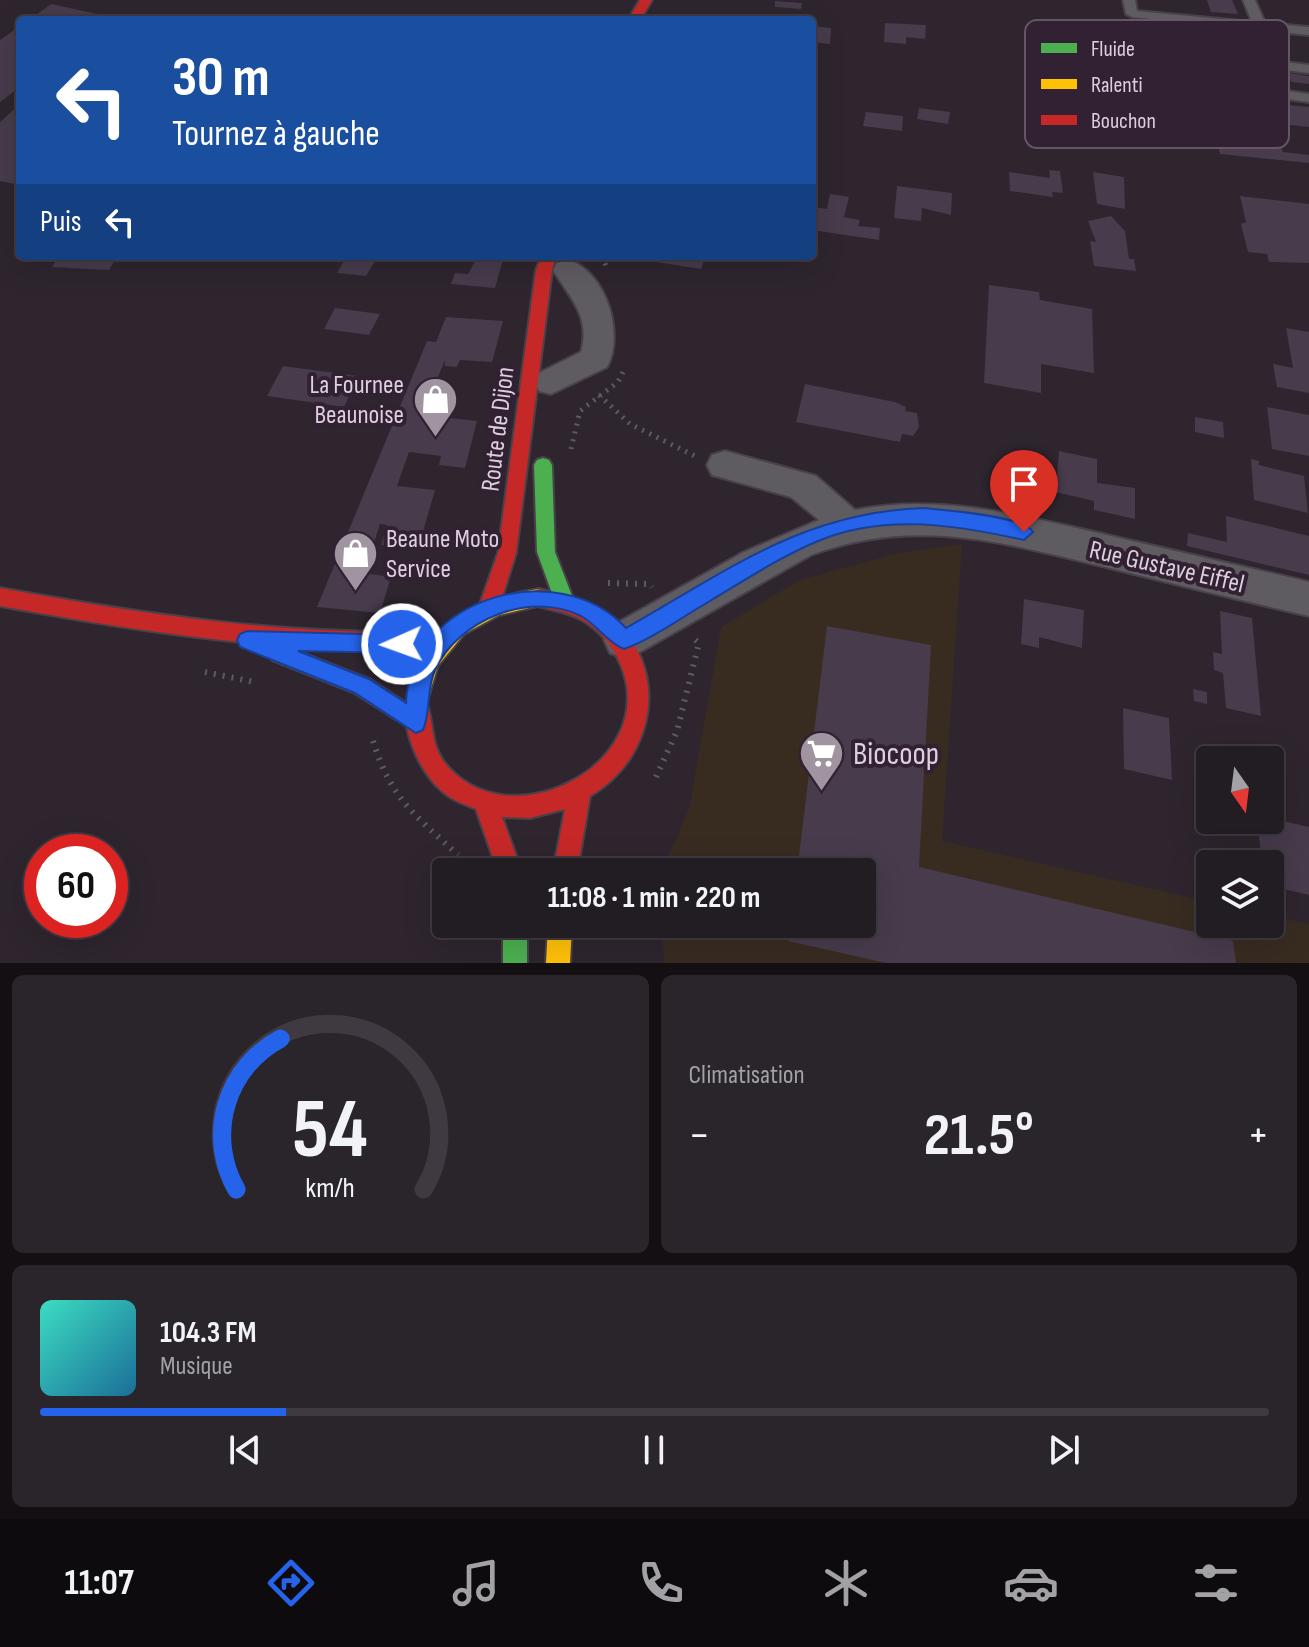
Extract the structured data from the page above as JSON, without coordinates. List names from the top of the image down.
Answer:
{
  "streets": {
    "main road": ["Route de Dijon"],
    "street": ["Rue Gustave Eiffel"]
  },
  "crossings": [
    ["Route de Dijon", "Rue Gustave Eiffel"]
  ],
  "places": {
    "shop": ["La Fournee Beaunoise", "Beaune Moto Service"],
    "supermarket": ["Biocoop"]
  },
  "legend": ["Fluide", "Ralenti", "Bouchon"],
  "north": "bottom",
  "page": {
    "turn": ["30 m", "Tournez à gauche"],
    "then": "Puis",
    "limit": "60",
    "trip": "11:08 · 1 min · 220 m",
    "tile": "Climatisation",
    "heat": ["−", "21.5°", "+"],
    "song": ["104.3 FM", "Musique"],
    "tabs": "11:07",
    "gauge": ["54", "km/h"]
  }
}
